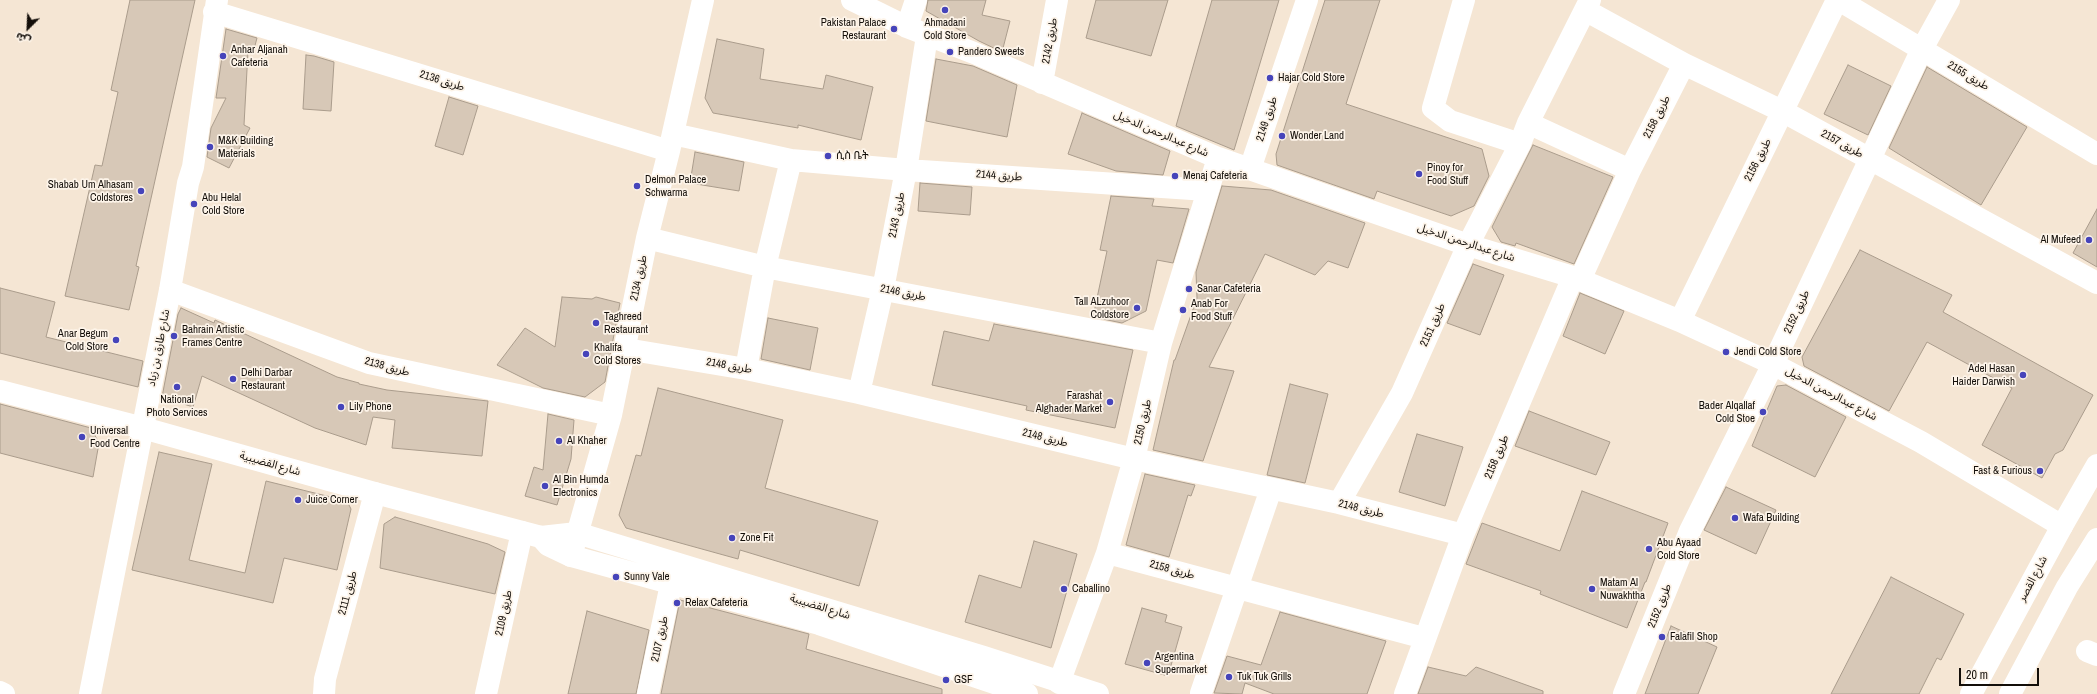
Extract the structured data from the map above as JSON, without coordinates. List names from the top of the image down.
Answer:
{
  "streets": {
    "street": [
      "طريق 2142",
      "طريق 2155",
      "طريق 2136",
      "طريق 2158",
      "طريق 2149",
      "شارع عبدالرحمن الدخيل",
      "طريق 2157",
      "طريق 2156",
      "طريق 2144",
      "طريق 2143",
      "طريق 2134",
      "طريق 2146",
      "طريق 2152",
      "طريق 2151",
      "شارع طارق بن زياد",
      "طريق 2148",
      "طريق 2138",
      "طريق 2150",
      "شارع القضيبية",
      "شارع القصر",
      "طريق 2111",
      "طريق 2109",
      "طريق 2107"
    ]
  },
  "crossings": [
    ["طريق 2142", "شارع عبدالرحمن الدخيل"],
    ["طريق 2155", "طريق 2156"],
    ["طريق 2155", "طريق 2152"],
    ["طريق 2136", "طريق 2144"],
    ["طريق 2136", "طريق 2134"],
    ["طريق 2136", "شارع طارق بن زياد"],
    ["طريق 2158", "شارع عبدالرحمن الدخيل"],
    ["طريق 2158", "طريق 2157"],
    ["طريق 2158", "طريق 2148"],
    ["طريق 2158", "طريق 2150"],
    ["طريق 2149", "شارع عبدالرحمن الدخيل"],
    ["شارع عبدالرحمن الدخيل", "طريق 2156"],
    ["شارع عبدالرحمن الدخيل", "طريق 2143"],
    ["شارع عبدالرحمن الدخيل", "طريق 2152"],
    ["شارع عبدالرحمن الدخيل", "طريق 2151"],
    ["شارع عبدالرحمن الدخيل", "طريق 2150"],
    ["شارع عبدالرحمن الدخيل", "شارع القصر"],
    ["طريق 2157", "طريق 2156"],
    ["طريق 2157", "طريق 2152"],
    ["طريق 2157", "طريق 2151"],
    ["طريق 2144", "طريق 2143"],
    ["طريق 2144", "طريق 2134"],
    ["طريق 2144", "طريق 2150"],
    ["طريق 2143", "طريق 2146"],
    ["طريق 2143", "طريق 2148"],
    ["طريق 2134", "طريق 2146"],
    ["طريق 2134", "طريق 2148"],
    ["طريق 2134", "طريق 2138"],
    ["طريق 2134", "شارع القضيبية"],
    ["طريق 2146", "طريق 2150"],
    ["طريق 2151", "طريق 2148"],
    ["شارع طارق بن زياد", "طريق 2138"],
    ["شارع طارق بن زياد", "شارع القضيبية"],
    ["طريق 2148", "طريق 2150"],
    ["طريق 2150", "شارع القضيبية"],
    ["شارع القضيبية", "طريق 2111"],
    ["شارع القضيبية", "طريق 2109"],
    ["شارع القضيبية", "طريق 2107"]
  ],
  "places": [
    "Ahmadani Cold Store",
    "Pakistan Palace Restaurant",
    "Pandero Sweets",
    "Anhar Aljanah Cafeteria",
    "Hajar Cold Store",
    "Wonder Land",
    "M&K Building Materials",
    "ሲስ ቤት",
    "Pinoy for Food Stuff",
    "Menaj Cafeteria",
    "Delmon Palace Schwarma",
    "Shabab Um Alhasam Coldstores",
    "Abu Helal Cold Store",
    "Al Mufeed",
    "Sanar Cafeteria",
    "Tall ALzuhoor Coldstore",
    "Anab For Food Stuff",
    "Taghreed Restaurant",
    "Bahrain Artistic Frames Centre",
    "Anar Begum Cold Store",
    "Jendi Cold Store",
    "Khalifa Cold Stores",
    "Adel Hasan Haider Darwish",
    "Delhi Darbar Restaurant",
    "National Photo Services",
    "Farashat Alghader Market",
    "Lily Phone",
    "Bader Alqallaf Cold Stoe",
    "Universal Food Centre",
    "Al Khaher",
    "Fast & Furious",
    "Al Bin Humda Electronics",
    "Juice Corner",
    "Wafa Building",
    "Zone Fit",
    "Abu Ayaad Cold Store",
    "Sunny Vale",
    "Caballino",
    "Matam Al Nuwakhtha",
    "Relax Cafeteria",
    "Falafil Shop",
    "Argentina Supermarket",
    "Tuk Tuk Grills",
    "GSF"
  ],
  "scale_bar": "20 m",
  "north": "bottom left"
}
